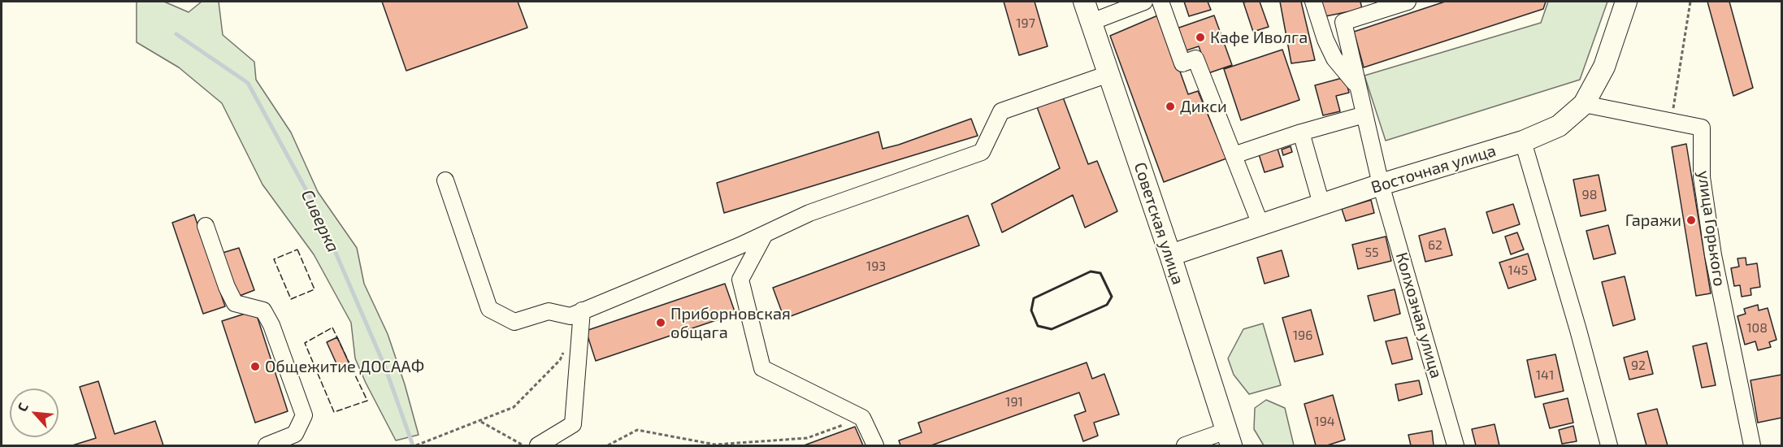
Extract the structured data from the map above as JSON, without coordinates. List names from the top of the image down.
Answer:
{
  "streets": {
    "main road": ["Восточная улица", "Советская улица"],
    "street": ["улица Горького", "Колхозная улица"]
  },
  "crossings": [
    ["Восточная улица", "Советская улица"],
    ["Восточная улица", "улица Горького"],
    ["Восточная улица", "Колхозная улица"]
  ],
  "water": ["Сиверка"],
  "places": [
    "Кафе Иволга",
    "Дикси",
    "Гаражи",
    "Приборновская общага",
    "Общежитие ДОСААФ"
  ],
  "house_numbers": [
    "197",
    "98",
    "62",
    "55",
    "193",
    "145",
    "108",
    "196",
    "92",
    "141",
    "191",
    "194"
  ],
  "north": "top left"
}
